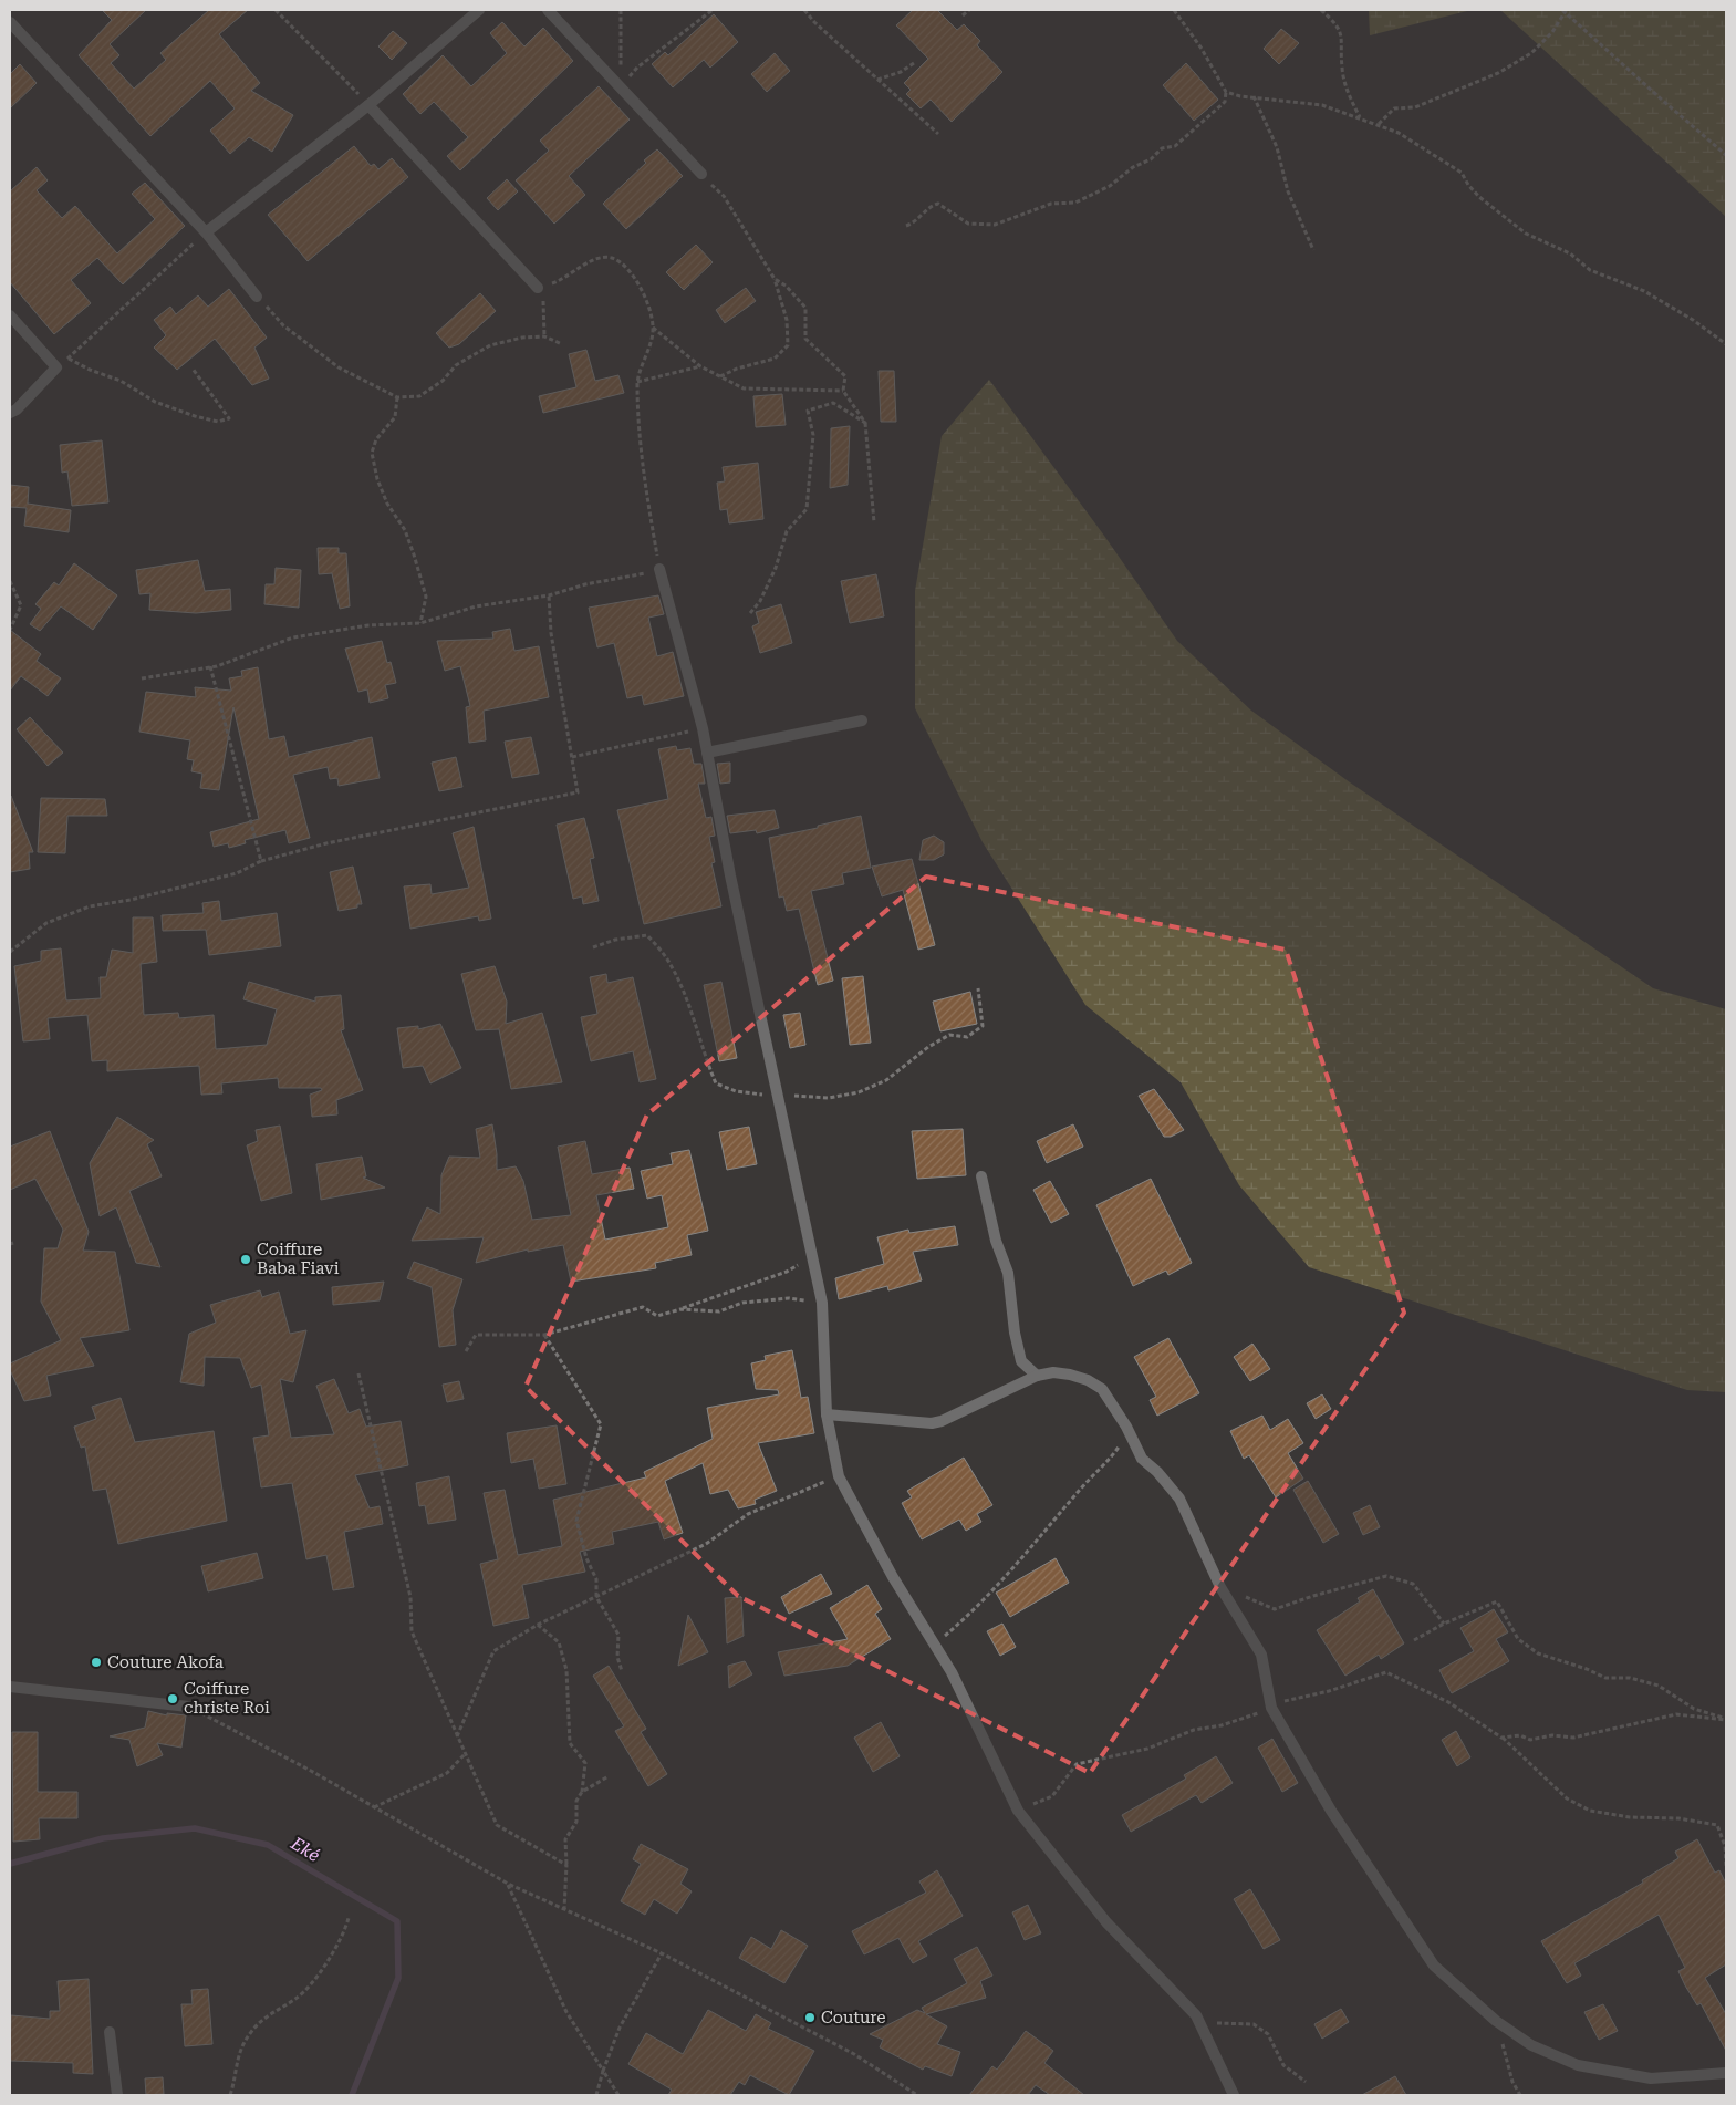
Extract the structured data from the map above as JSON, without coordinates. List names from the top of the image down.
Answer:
{
  "water": ["Eké"],
  "places": [
    "Coiffure Baba Fiavi",
    "Couture Akofa",
    "Coiffure christe Roi",
    "Couture"
  ]
}
